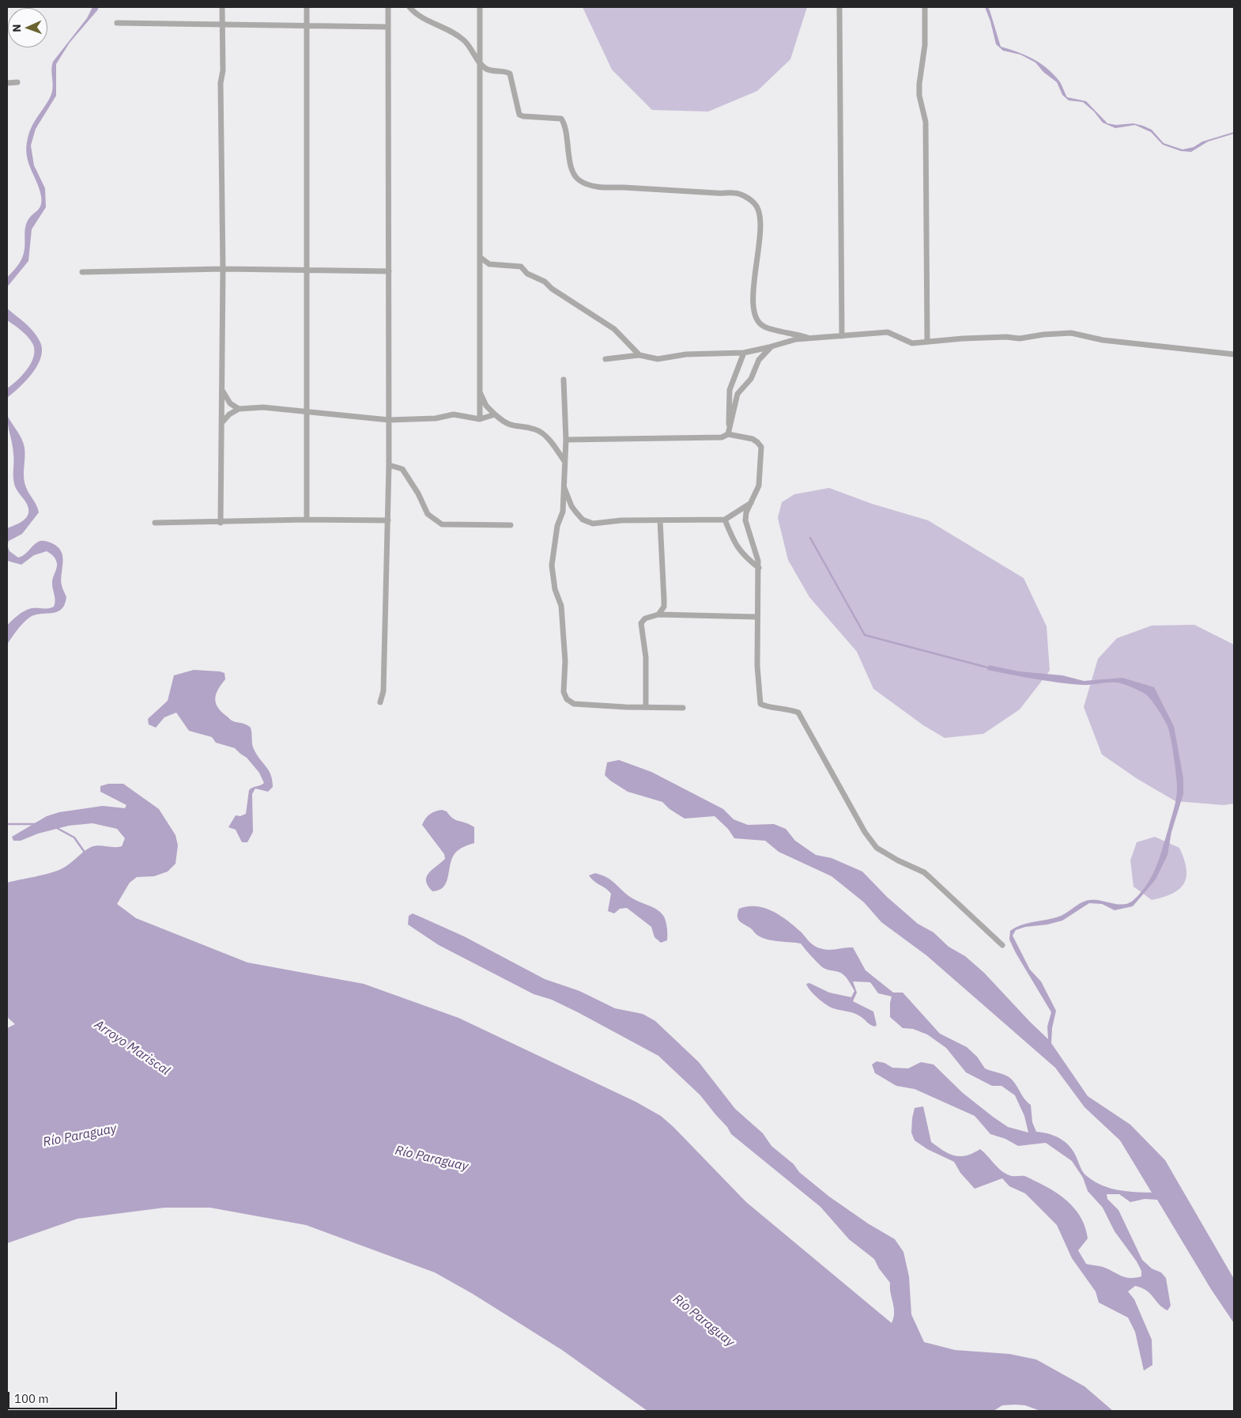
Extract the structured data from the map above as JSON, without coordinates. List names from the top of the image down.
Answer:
{
  "water": ["Arroyo Mariscal", "Río Paraguay"],
  "scale_bar": "100 m",
  "north": "left"
}
